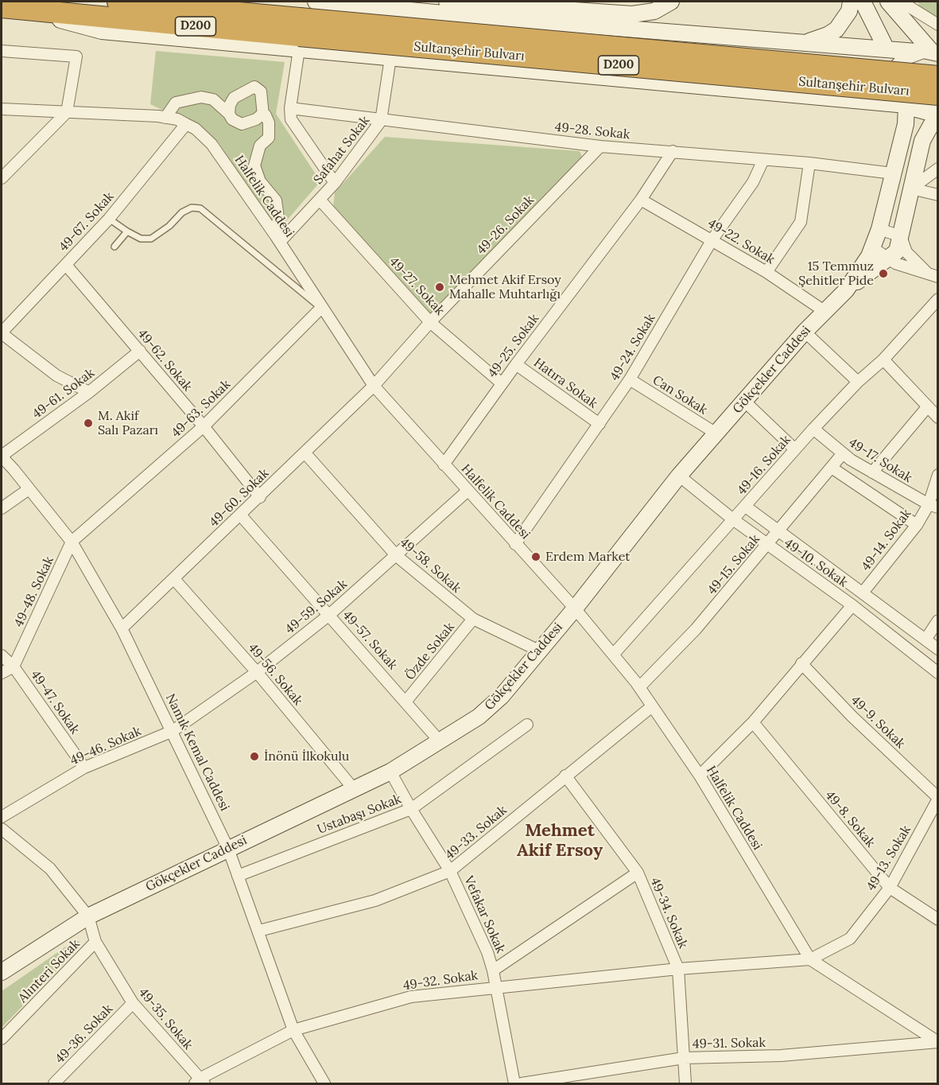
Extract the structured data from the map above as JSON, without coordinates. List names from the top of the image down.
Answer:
{
  "streets": {
    "highway": ["D200", "Sultanşehir Bulvarı"],
    "main road": ["Gökçekler Caddesi"],
    "street": [
      "49-28. Sokak",
      "Safahat Sokak",
      "Halfelik Caddesi",
      "49-67. Sokak",
      "49-26. Sokak",
      "49-22. Sokak",
      "49-27. Sokak",
      "49-25. Sokak",
      "49-24. Sokak",
      "49-62. Sokak",
      "Hatıra Sokak",
      "49-61. Sokak",
      "Can Sokak",
      "49-63. Sokak",
      "49-17. Sokak",
      "49-16. Sokak",
      "49-60. Sokak",
      "49-14. Sokak",
      "49-10. Sokak",
      "49-15. Sokak",
      "49-58. Sokak",
      "49-48. Sokak",
      "49-59. Sokak",
      "49-57. Sokak",
      "Özde Sokak",
      "49-56. Sokak",
      "49-47. Sokak",
      "49-9. Sokak",
      "49-46. Sokak",
      "Namık Kemal Caddesi",
      "Ustabaşı Sokak",
      "49-8. Sokak",
      "49-33. Sokak",
      "49-13. Sokak",
      "49-34. Sokak",
      "Vefakar Sokak",
      "Alınteri Sokak",
      "49-32. Sokak",
      "49-35. Sokak",
      "49-36. Sokak",
      "49-31. Sokak"
    ]
  },
  "crossings": [
    ["49-28. Sokak", "Safahat Sokak"],
    ["49-28. Sokak", "49-26. Sokak"],
    ["49-28. Sokak", "49-25. Sokak"],
    ["49-28. Sokak", "49-24. Sokak"],
    ["Safahat Sokak", "Halfelik Caddesi"],
    ["Safahat Sokak", "49-27. Sokak"],
    ["Halfelik Caddesi", "49-67. Sokak"],
    ["Halfelik Caddesi", "49-26. Sokak"],
    ["Halfelik Caddesi", "49-25. Sokak"],
    ["Halfelik Caddesi", "49-24. Sokak"],
    ["Halfelik Caddesi", "Gökçekler Caddesi"],
    ["Halfelik Caddesi", "49-63. Sokak"],
    ["Halfelik Caddesi", "49-16. Sokak"],
    ["Halfelik Caddesi", "49-60. Sokak"],
    ["Halfelik Caddesi", "49-15. Sokak"],
    ["Halfelik Caddesi", "49-59. Sokak"],
    ["Halfelik Caddesi", "49-33. Sokak"],
    ["Halfelik Caddesi", "49-13. Sokak"],
    ["Halfelik Caddesi", "49-32. Sokak"],
    ["Halfelik Caddesi", "49-31. Sokak"],
    ["49-67. Sokak", "49-62. Sokak"],
    ["49-26. Sokak", "49-27. Sokak"],
    ["49-26. Sokak", "49-60. Sokak"],
    ["49-22. Sokak", "49-25. Sokak"],
    ["49-22. Sokak", "49-24. Sokak"],
    ["49-22. Sokak", "Gökçekler Caddesi"],
    ["49-27. Sokak", "49-25. Sokak"],
    ["49-25. Sokak", "Hatıra Sokak"],
    ["49-24. Sokak", "Hatıra Sokak"],
    ["49-24. Sokak", "Can Sokak"],
    ["49-62. Sokak", "49-61. Sokak"],
    ["49-62. Sokak", "49-63. Sokak"],
    ["49-62. Sokak", "49-60. Sokak"],
    ["Gökçekler Caddesi", "Can Sokak"],
    ["Gökçekler Caddesi", "49-10. Sokak"],
    ["Gökçekler Caddesi", "49-58. Sokak"],
    ["Gökçekler Caddesi", "49-57. Sokak"],
    ["Gökçekler Caddesi", "49-56. Sokak"],
    ["Gökçekler Caddesi", "Namık Kemal Caddesi"],
    ["Gökçekler Caddesi", "Vefakar Sokak"],
    ["Gökçekler Caddesi", "49-35. Sokak"],
    ["49-61. Sokak", "Namık Kemal Caddesi"],
    ["49-63. Sokak", "49-48. Sokak"],
    ["49-63. Sokak", "Namık Kemal Caddesi"],
    ["49-17. Sokak", "49-16. Sokak"],
    ["49-17. Sokak", "49-14. Sokak"],
    ["49-17. Sokak", "49-15. Sokak"],
    ["49-16. Sokak", "49-10. Sokak"],
    ["49-60. Sokak", "49-58. Sokak"],
    ["49-60. Sokak", "49-57. Sokak"],
    ["49-60. Sokak", "49-56. Sokak"],
    ["49-60. Sokak", "Namık Kemal Caddesi"],
    ["49-14. Sokak", "49-10. Sokak"],
    ["49-10. Sokak", "49-15. Sokak"],
    ["49-58. Sokak", "49-59. Sokak"],
    ["49-58. Sokak", "Özde Sokak"],
    ["49-48. Sokak", "49-47. Sokak"],
    ["49-48. Sokak", "Namık Kemal Caddesi"],
    ["49-59. Sokak", "49-57. Sokak"],
    ["49-59. Sokak", "49-56. Sokak"],
    ["49-59. Sokak", "49-46. Sokak"],
    ["49-59. Sokak", "Namık Kemal Caddesi"],
    ["49-57. Sokak", "Özde Sokak"],
    ["49-47. Sokak", "49-46. Sokak"],
    ["49-9. Sokak", "49-13. Sokak"],
    ["49-46. Sokak", "Namık Kemal Caddesi"],
    ["Namık Kemal Caddesi", "Ustabaşı Sokak"],
    ["Namık Kemal Caddesi", "49-33. Sokak"],
    ["Namık Kemal Caddesi", "49-32. Sokak"],
    ["Ustabaşı Sokak", "Vefakar Sokak"],
    ["49-8. Sokak", "49-13. Sokak"],
    ["49-33. Sokak", "49-34. Sokak"],
    ["49-33. Sokak", "Vefakar Sokak"],
    ["49-13. Sokak", "49-32. Sokak"],
    ["49-34. Sokak", "49-32. Sokak"],
    ["49-34. Sokak", "49-31. Sokak"],
    ["Vefakar Sokak", "49-32. Sokak"],
    ["Alınteri Sokak", "49-35. Sokak"],
    ["49-32. Sokak", "49-35. Sokak"],
    ["49-35. Sokak", "49-36. Sokak"]
  ],
  "districts": ["Mehmet Akif Ersoy"],
  "places": [
    "15 Temmuz Şehitler Pide",
    "Mehmet Akif Ersoy Mahalle Muhtarlığı",
    "M. Akif Salı Pazarı",
    "Erdem Market",
    "İnönü İlkokulu"
  ]
}
